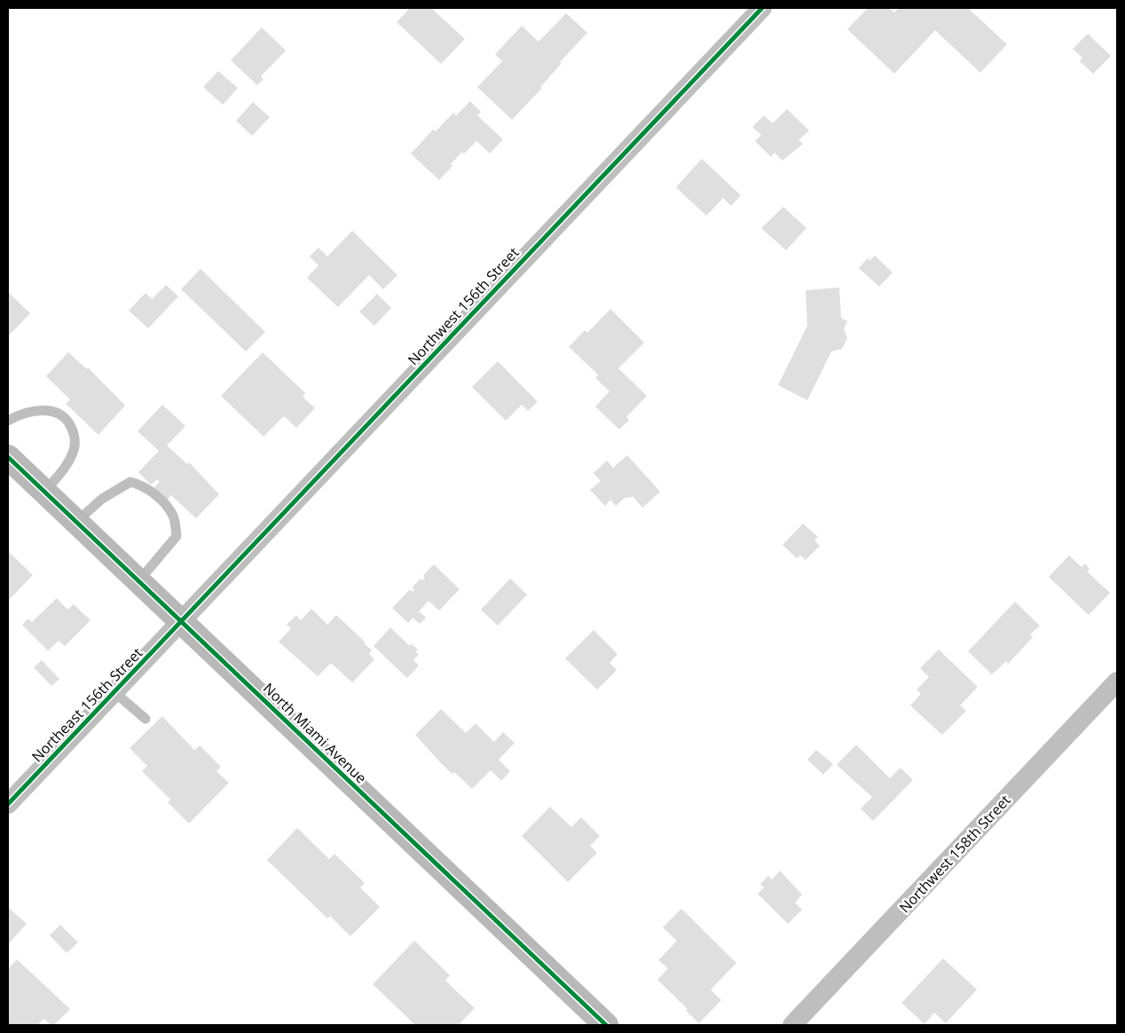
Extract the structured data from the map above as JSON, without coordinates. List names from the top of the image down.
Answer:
{
  "streets": {
    "street": [
      "Northwest 156th Street",
      "Northeast 156th Street",
      "North Miami Avenue",
      "Northwest 158th Street"
    ]
  },
  "crossings": [
    ["Northwest 156th Street", "Northeast 156th Street"],
    ["Northwest 156th Street", "North Miami Avenue"],
    ["Northeast 156th Street", "North Miami Avenue"]
  ]
}
